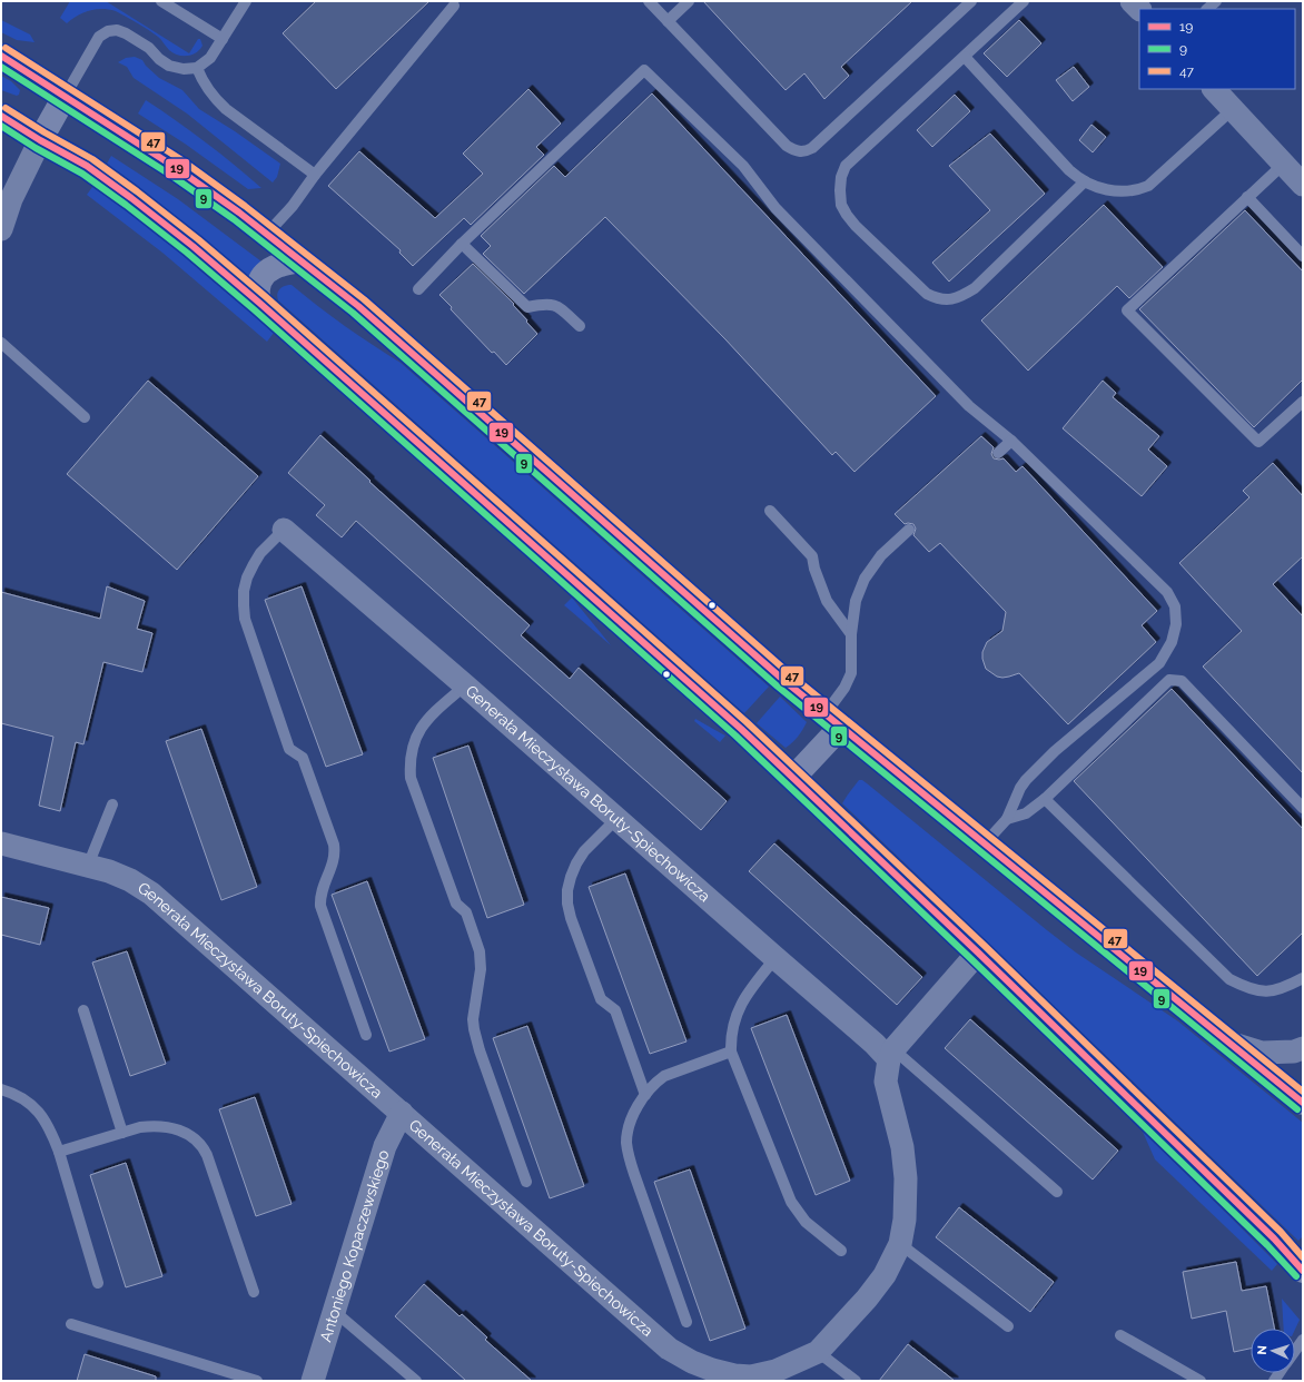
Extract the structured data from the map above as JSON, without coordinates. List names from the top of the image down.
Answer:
{
  "streets": {
    "street": ["Generała Mieczysława Boruty-Spiechowicza", "Antoniego Kopaczewskiego"]
  },
  "crossings": [
    ["Generała Mieczysława Boruty-Spiechowicza", "Antoniego Kopaczewskiego"]
  ],
  "lines": ["transit line 47", "transit line 19", "transit line 9"],
  "legend": ["19", "9", "47"],
  "north": "left"
}
